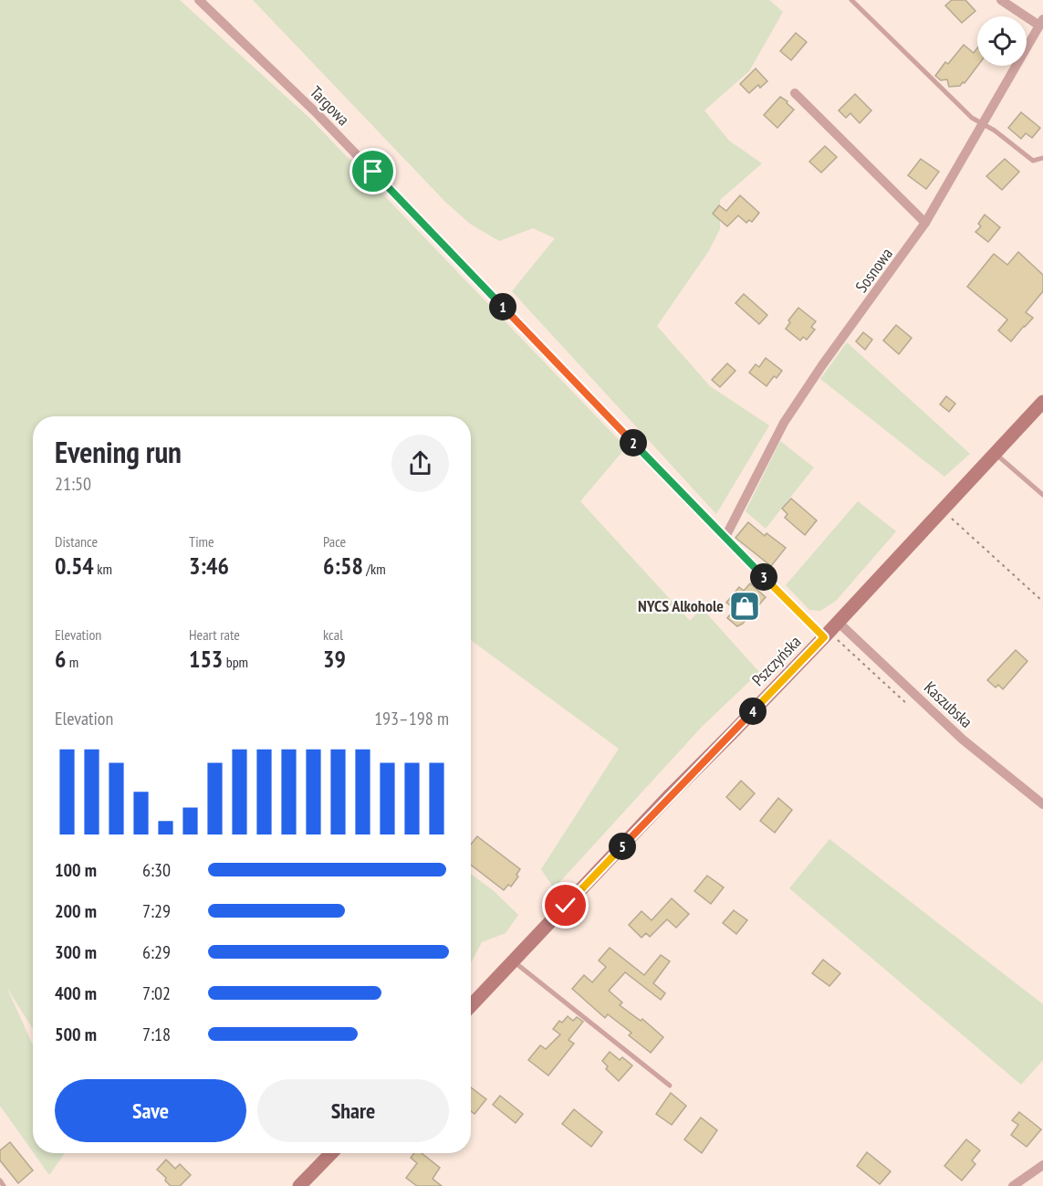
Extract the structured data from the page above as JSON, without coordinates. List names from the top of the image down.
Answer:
{
  "streets": {
    "main road": ["Pszczyńska"],
    "street": ["Targowa", "Sosnowa", "Kaszubska"]
  },
  "crossings": [
    ["Targowa", "Sosnowa"],
    ["Targowa", "Pszczyńska"],
    ["Pszczyńska", "Kaszubska"]
  ],
  "places": {
    "shop": ["NYCS Alkohole"]
  },
  "page": {
    "pins": [
      "1",
      "2",
      "3",
      "4",
      "5"
    ],
    "heading": ["Evening run", "21:50"],
    "stats": [
      ["Distance", "0.54 km"],
      ["Time", "3:46"],
      ["Pace", "6:58 /km"],
      ["Elevation", "6 m"],
      ["Heart rate", "153 bpm"],
      ["kcal", "39"]
    ],
    "chart": ["Elevation", "193–198 m"],
    "list": [
      {
        "name": "100 m",
        "note": "6:30"
      },
      {
        "name": "200 m",
        "note": "7:29"
      },
      {
        "name": "300 m",
        "note": "6:29"
      },
      {
        "name": "400 m",
        "note": "7:02"
      },
      {
        "name": "500 m",
        "note": "7:18"
      }
    ],
    "buttons": ["Save", "Share"]
  }
}
